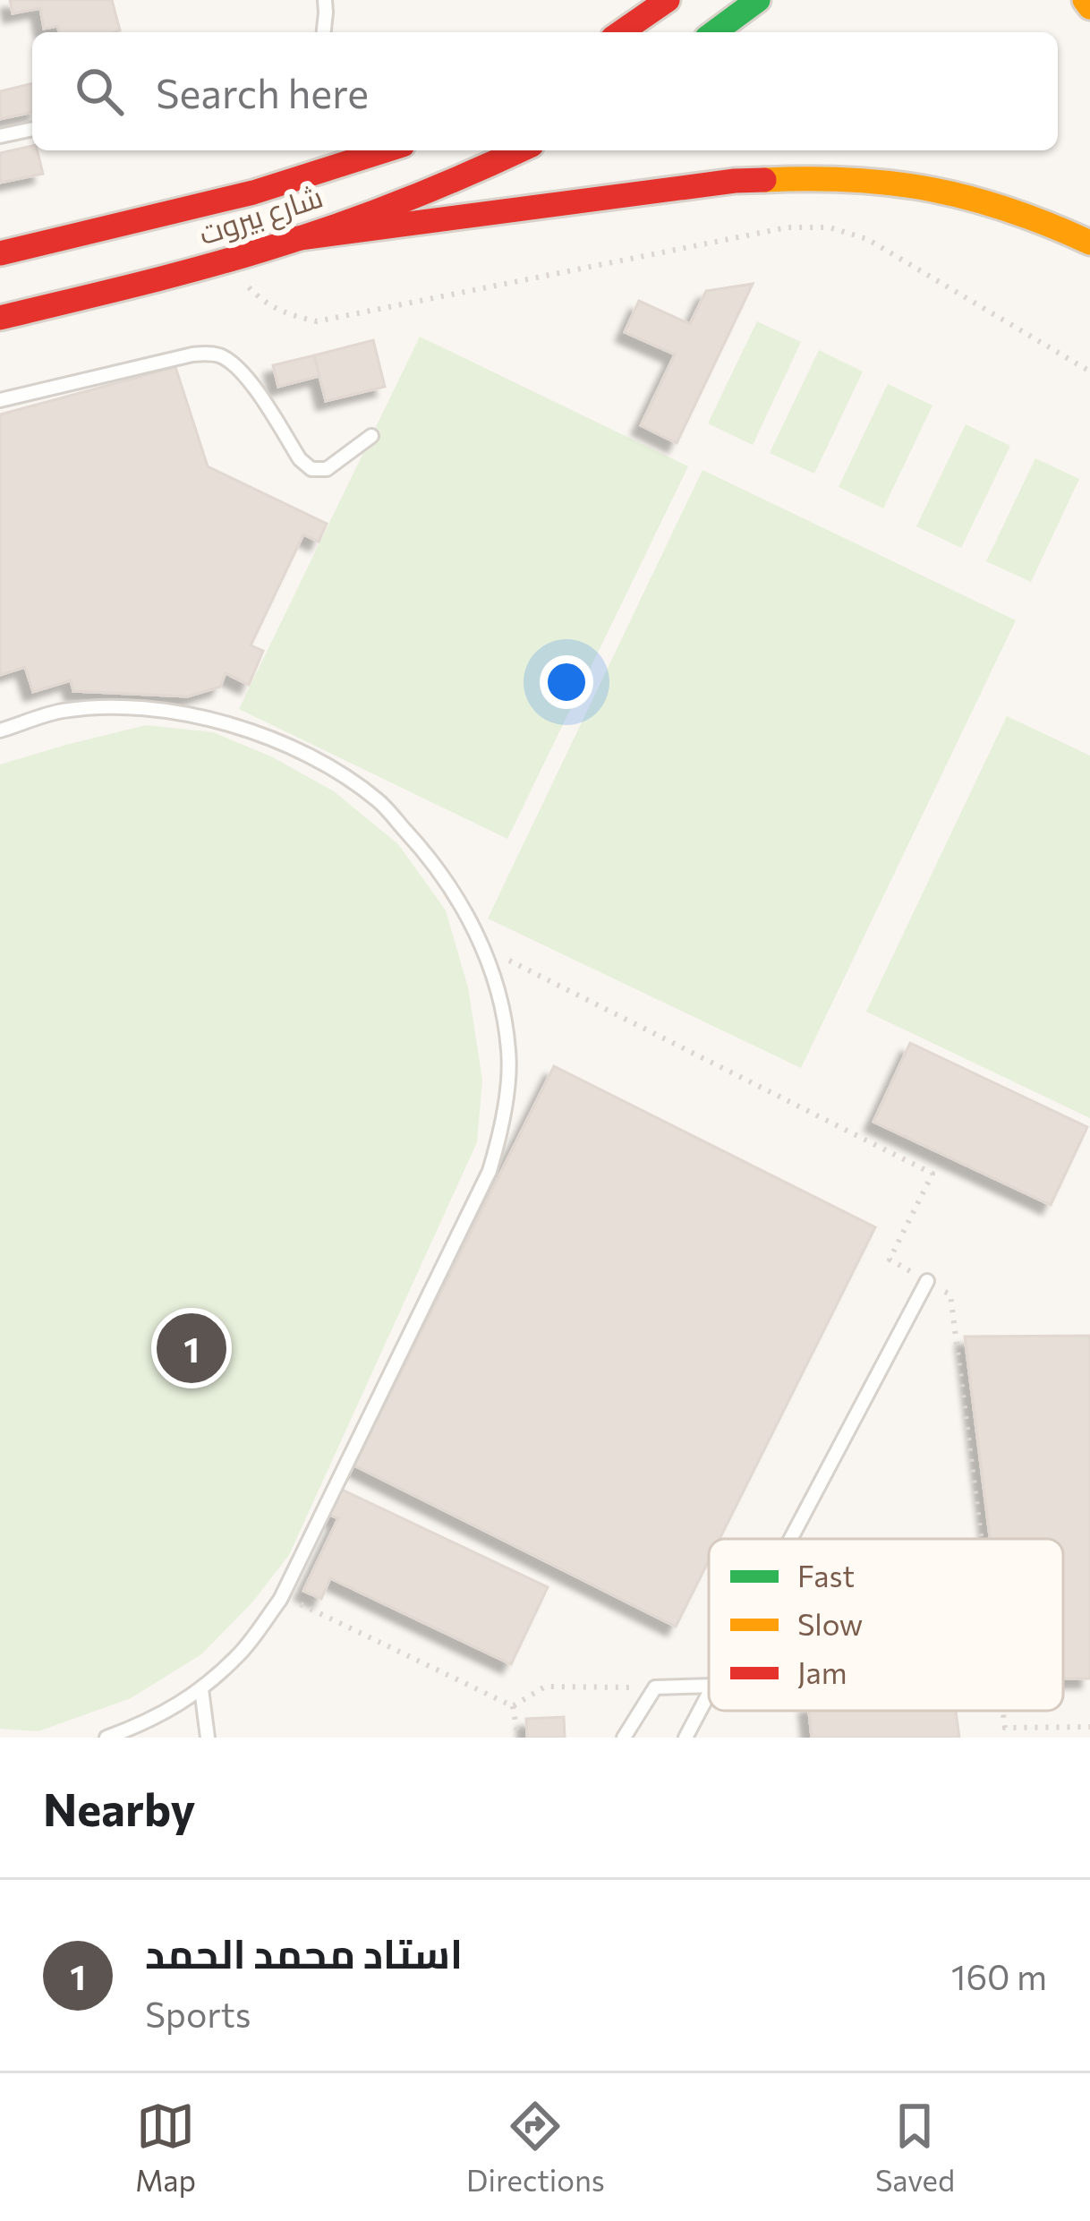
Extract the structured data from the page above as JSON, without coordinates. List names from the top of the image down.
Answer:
{
  "streets": {
    "main road": ["شارع بيروت"]
  },
  "legend": ["Fast", "Slow", "Jam"],
  "page": {
    "search": "Search here",
    "pins": "1",
    "heading": "Nearby",
    "list": [
      {
        "mark": "1",
        "name": "استاد محمد الحمد",
        "note": "Sports",
        "value": "160 m"
      }
    ],
    "nav": ["Map", "Directions", "Saved"]
  }
}
